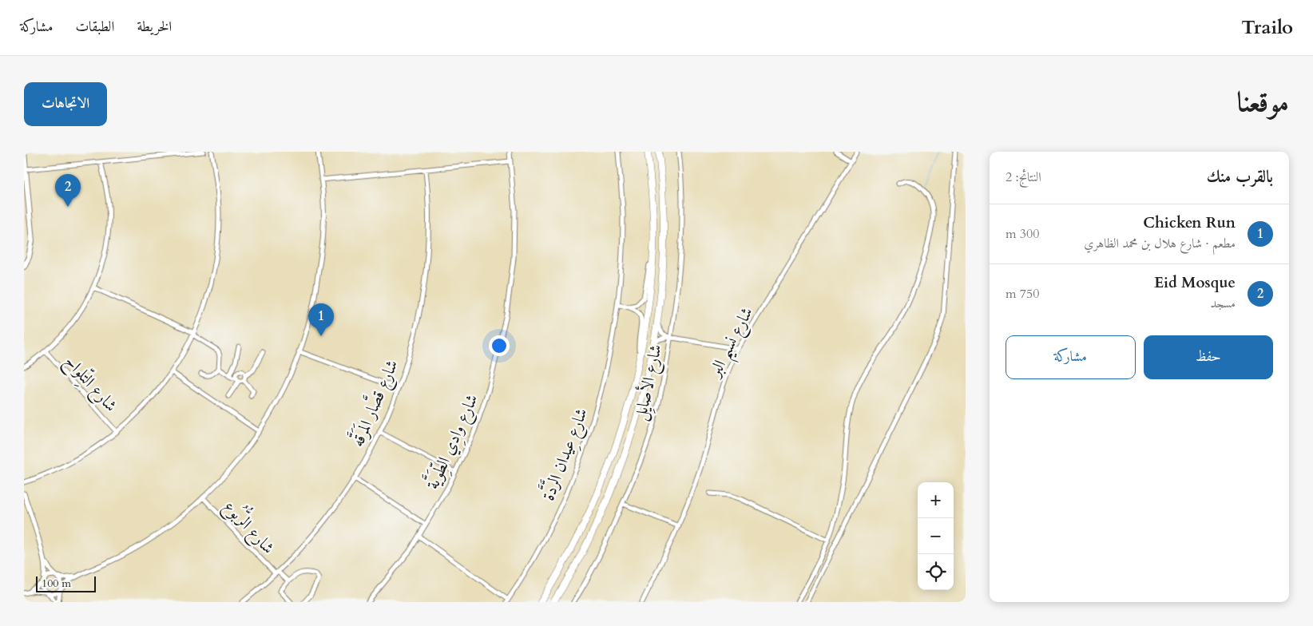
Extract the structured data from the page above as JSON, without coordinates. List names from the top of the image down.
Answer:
{
  "streets": {
    "street": [
      "شارع نسيم البر",
      "شارع الأصايِل",
      "شارع التِّلواح",
      "شارع قصَّار المَرَقَّه",
      "شارع وادِي الطِّوَيَّة",
      "شارع عِيدان الرَّدَّة",
      "شارع الرُّبُوع"
    ]
  },
  "crossings": [
    ["شارع قصَّار المَرَقَّه", "شارع الرُّبُوع"]
  ],
  "scale_bar": "100 m",
  "page": {
    "header": "Trailo",
    "nav": ["الخريطة", "الطبقات", "مشاركة"],
    "title": "موقعنا",
    "buttons": [
      "الاتجاهات",
      ["حفظ", "مشاركة"]
    ],
    "heading": ["بالقرب منك", "النتائج: 2"],
    "pins": ["2", "1"],
    "list": [
      {
        "mark": "1",
        "name": "Chicken Run",
        "note": "مطعم · شارع هلال بن محمد الظاهري",
        "value": "300 m"
      },
      {
        "mark": "2",
        "name": "Eid Mosque",
        "note": "مسجد",
        "value": "750 m"
      }
    ],
    "map_buttons": ["+", "−"],
    "scale": "100 m"
  }
}
